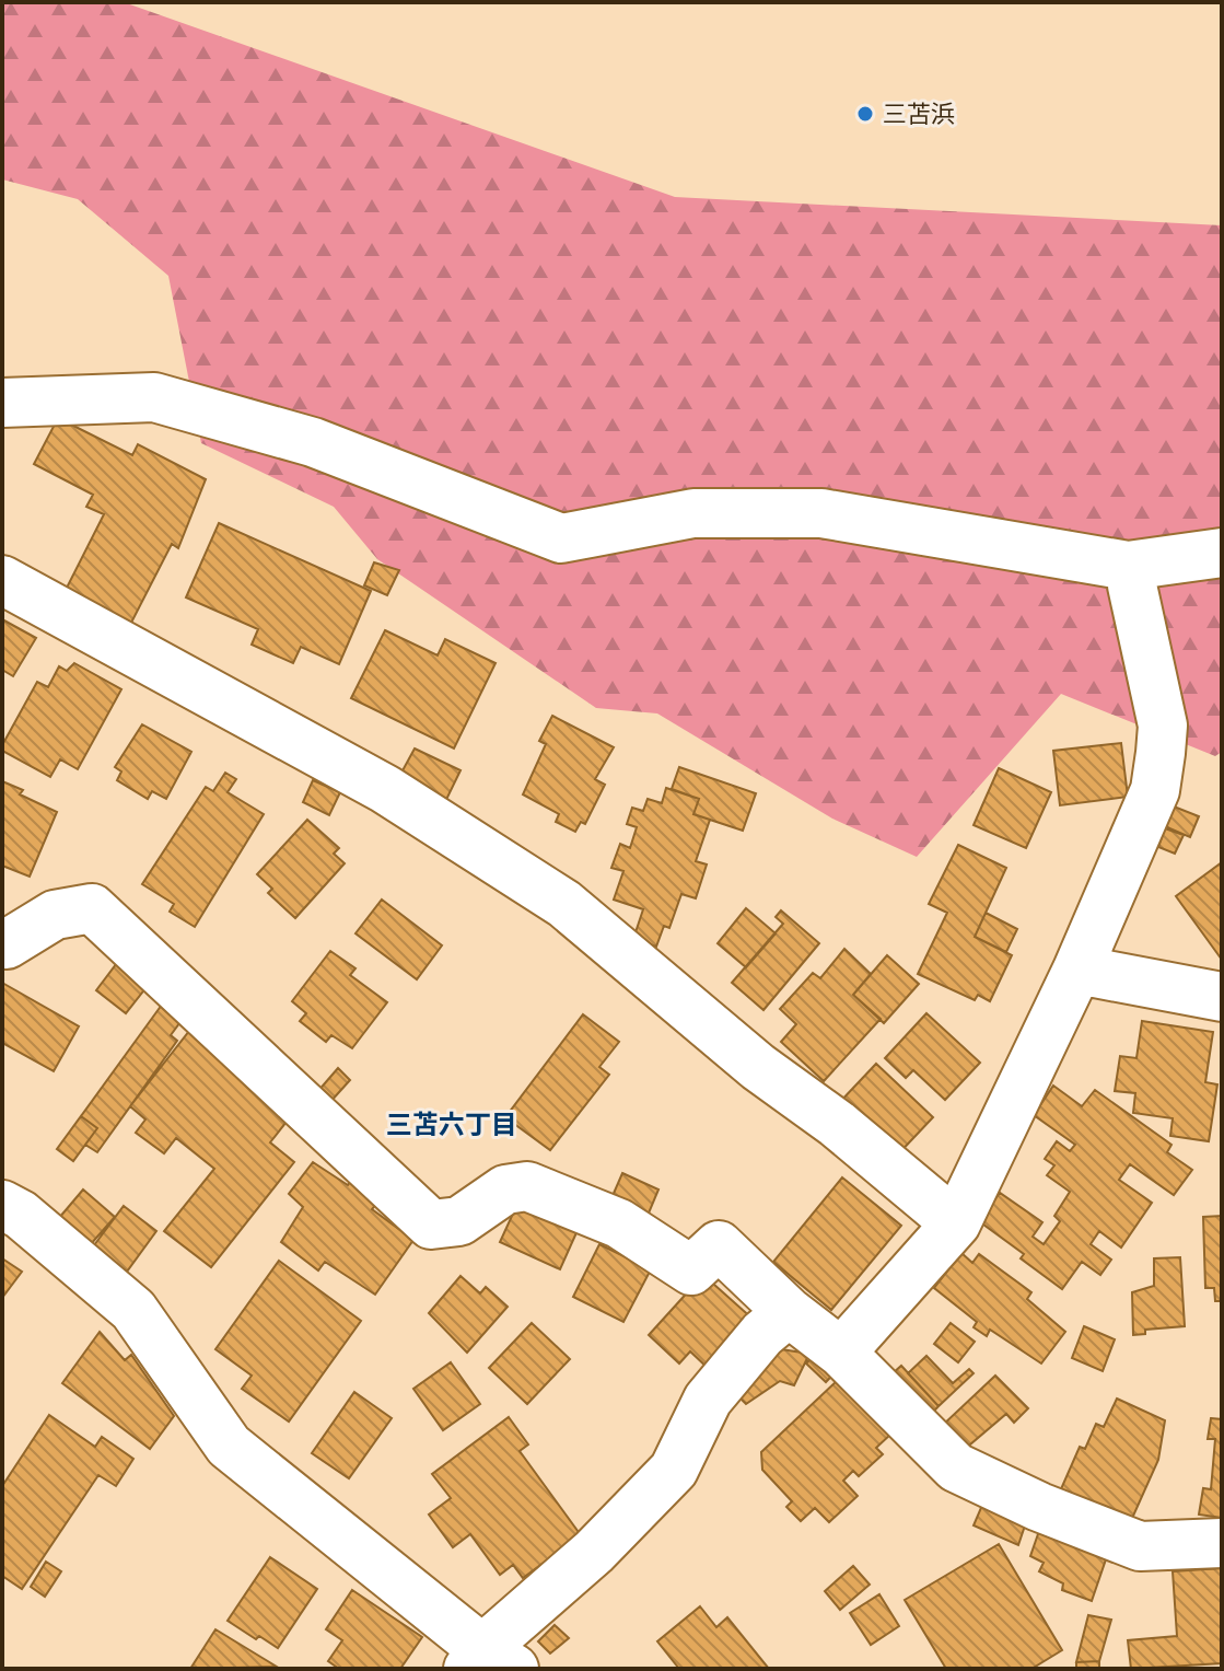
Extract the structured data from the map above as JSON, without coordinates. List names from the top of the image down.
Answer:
{
  "districts": ["三苫六丁目"],
  "places": ["三苫浜"]
}
